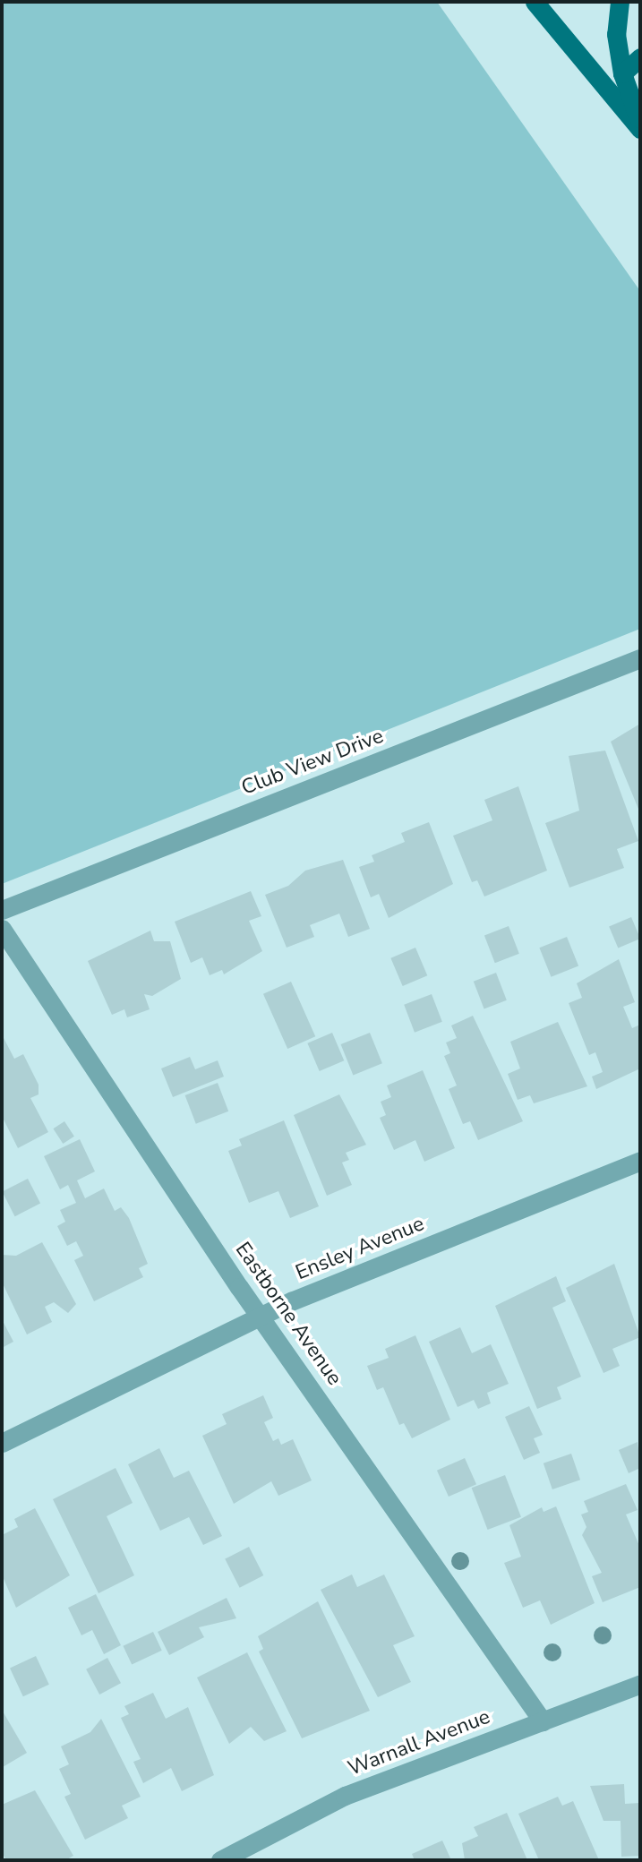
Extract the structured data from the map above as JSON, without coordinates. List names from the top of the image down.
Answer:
{
  "streets": {
    "street": [
      "Club View Drive",
      "Ensley Avenue",
      "Eastborne Avenue",
      "Warnall Avenue"
    ]
  },
  "crossings": [
    ["Ensley Avenue", "Eastborne Avenue"],
    ["Eastborne Avenue", "Warnall Avenue"]
  ]
}
